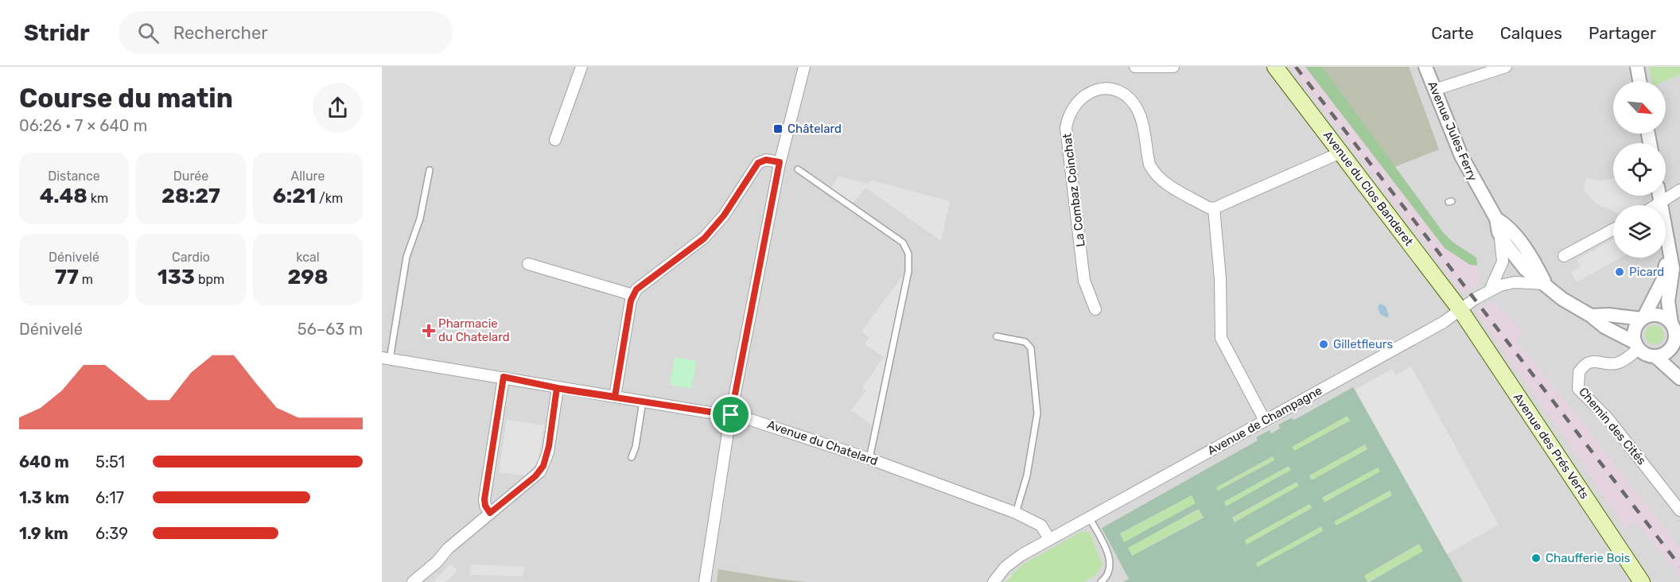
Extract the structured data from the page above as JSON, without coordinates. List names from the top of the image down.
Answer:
{
  "streets": {
    "main road": ["Avenue du Clos Banderet", "Avenue des Prés Verts"],
    "street": [
      "Avenue Jules Ferry",
      "La Combaz Coinchat",
      "Avenue de Champagne",
      "Chemin des Cités",
      "Avenue du Chatelard"
    ]
  },
  "crossings": [
    ["Avenue Jules Ferry", "Avenue de Champagne"],
    ["Avenue Jules Ferry", "Chemin des Cités"],
    ["Avenue du Clos Banderet", "Avenue de Champagne"],
    ["Avenue du Clos Banderet", "Avenue des Prés Verts"],
    ["Avenue de Champagne", "Avenue du Chatelard"],
    ["Avenue de Champagne", "Avenue des Prés Verts"]
  ],
  "places": {
    "transit": ["Châtelard"],
    "other": ["Picard", "Gilletfleurs", "Chaufferie Bois"],
    "health": ["Pharmacie du Chatelard"]
  },
  "north": "bottom right",
  "page": {
    "header": "Stridr",
    "search": "Rechercher",
    "nav": ["Carte", "Calques", "Partager"],
    "heading": ["Course du matin", "06:26 · 7 × 640 m"],
    "stats": [
      ["Distance", "4.48 km"],
      ["Durée", "28:27"],
      ["Allure", "6:21 /km"],
      ["Dénivelé", "77 m"],
      ["Cardio", "133 bpm"],
      ["kcal", "298"]
    ],
    "chart": ["Dénivelé", "56–63 m"],
    "list": [
      {
        "name": "640 m",
        "note": "5:51"
      },
      {
        "name": "1.3 km",
        "note": "6:17"
      },
      {
        "name": "1.9 km",
        "note": "6:39"
      }
    ]
  }
}
